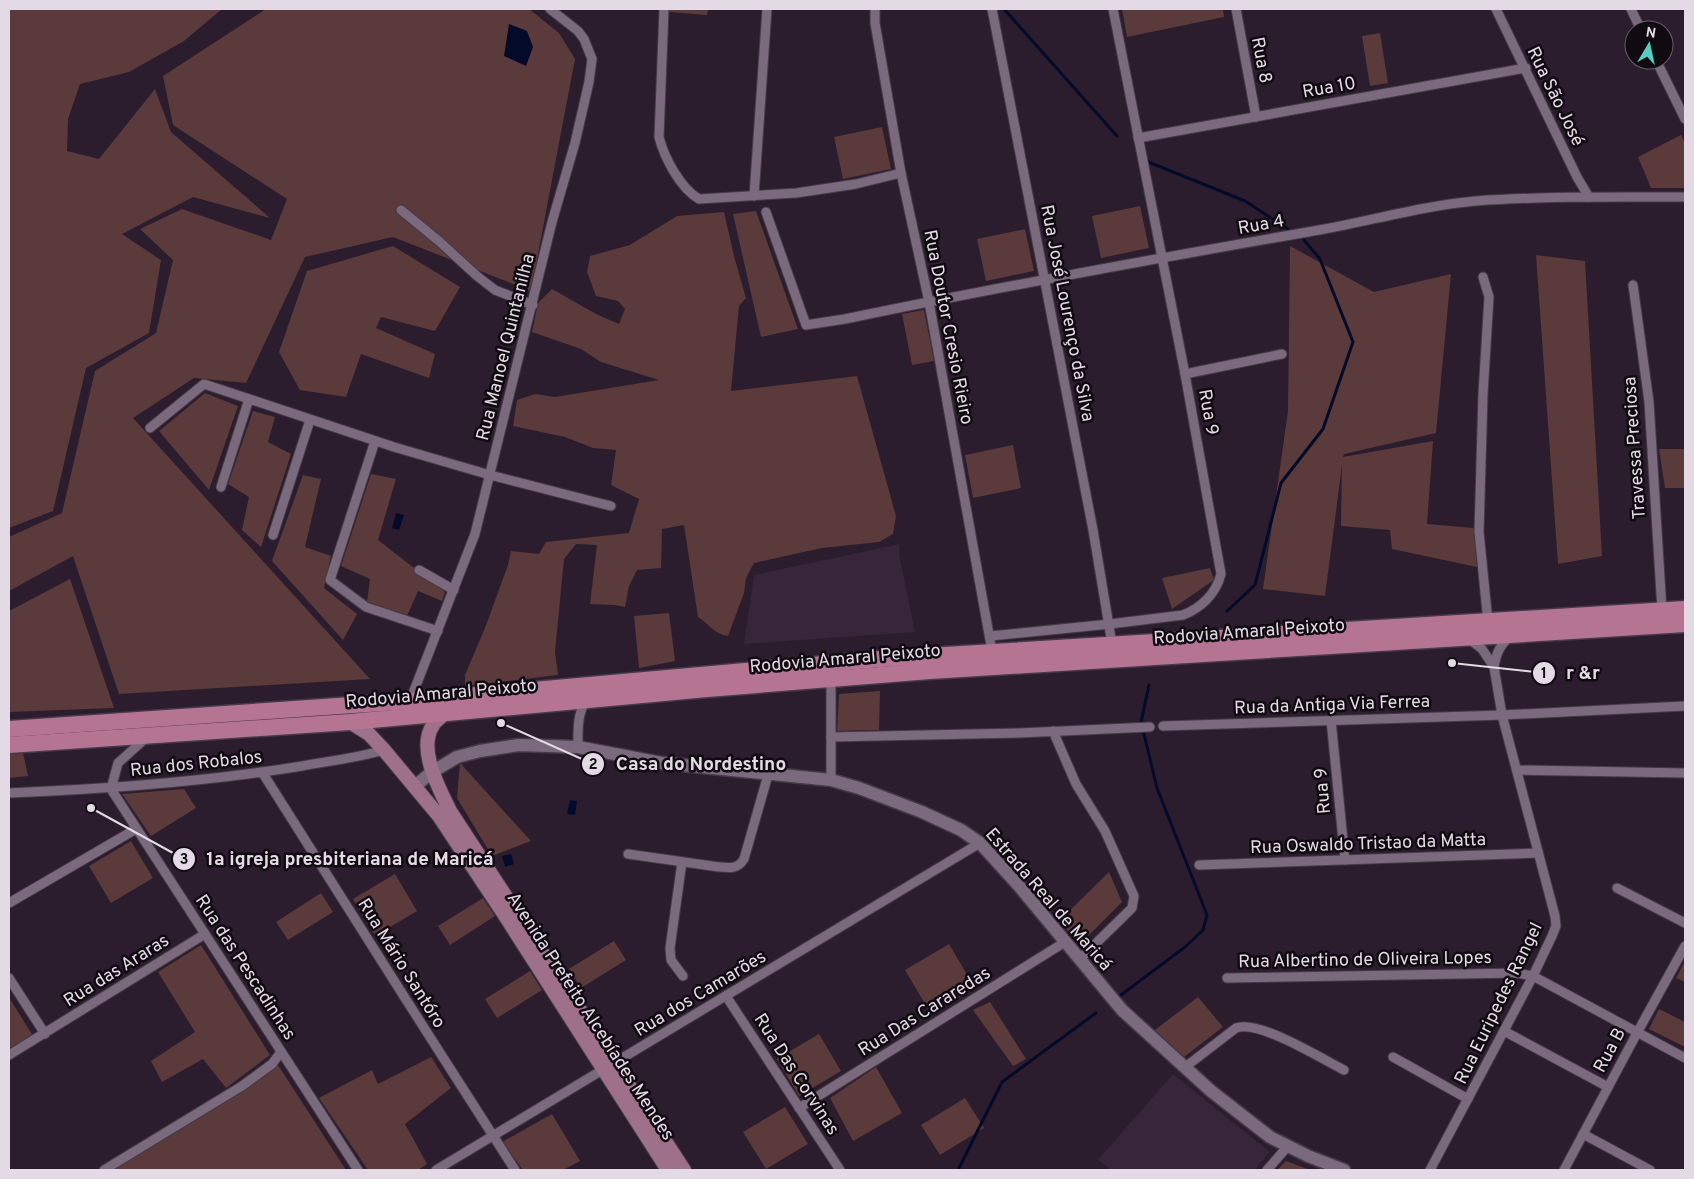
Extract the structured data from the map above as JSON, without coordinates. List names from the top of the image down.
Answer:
{
  "streets": {
    "highway": ["Rodovia Amaral Peixoto"],
    "main road": ["Estrada Real de Maricá", "Avenida Prefeito Alcebíades Mendes"],
    "street": [
      "Rua 8",
      "Rua 10",
      "Rua São José",
      "Rua 4",
      "Rua José Lourenço da Silva",
      "Rua Doutor Cresio Rieiro",
      "Rua Manoel Quintanilha",
      "Rua 9",
      "Travessa Preciosa",
      "Rua da Antiga Via Ferrea",
      "Rua dos Robalos",
      "Rua Oswaldo Tristao da Matta",
      "Rua Albertino de Oliveira Lopes",
      "Rua Mário Santóro",
      "Rua das Pescadinhas",
      "Rua das Araras",
      "Rua dos Camarões",
      "Rua Euripedes Rangel",
      "Rua Das Cararedas",
      "Rua B",
      "Rua Das Corvinas"
    ]
  },
  "crossings": [
    ["Rua 8", "Rua 10"],
    ["Rua 10", "Rua São José"],
    ["Rua 10", "Rua 9"],
    ["Rua São José", "Rua 4"],
    ["Rua 4", "Rua José Lourenço da Silva"],
    ["Rua 4", "Rua Doutor Cresio Rieiro"],
    ["Rua 4", "Rua 9"],
    ["Rua José Lourenço da Silva", "Rua 9"],
    ["Rua José Lourenço da Silva", "Rodovia Amaral Peixoto"],
    ["Rua Doutor Cresio Rieiro", "Rua 9"],
    ["Rua Doutor Cresio Rieiro", "Rodovia Amaral Peixoto"],
    ["Rua Manoel Quintanilha", "Rodovia Amaral Peixoto"],
    ["Rua 9", "Rodovia Amaral Peixoto"],
    ["Rua 9", "Rua da Antiga Via Ferrea"],
    ["Rua 9", "Rua Oswaldo Tristao da Matta"],
    ["Travessa Preciosa", "Rodovia Amaral Peixoto"],
    ["Rodovia Amaral Peixoto", "Rua Euripedes Rangel"],
    ["Rodovia Amaral Peixoto", "Avenida Prefeito Alcebíades Mendes"],
    ["Rua da Antiga Via Ferrea", "Rua Euripedes Rangel"],
    ["Rua dos Robalos", "Rua Mário Santóro"],
    ["Rua dos Robalos", "Rua das Pescadinhas"],
    ["Rua dos Robalos", "Avenida Prefeito Alcebíades Mendes"],
    ["Rua Oswaldo Tristao da Matta", "Rua Euripedes Rangel"],
    ["Estrada Real de Maricá", "Rua dos Camarões"],
    ["Estrada Real de Maricá", "Rua Das Cararedas"],
    ["Estrada Real de Maricá", "Avenida Prefeito Alcebíades Mendes"],
    ["Rua Albertino de Oliveira Lopes", "Rua Euripedes Rangel"],
    ["Rua Mário Santóro", "Rua dos Camarões"],
    ["Rua das Pescadinhas", "Rua das Araras"],
    ["Rua dos Camarões", "Avenida Prefeito Alcebíades Mendes"],
    ["Rua dos Camarões", "Rua Das Corvinas"],
    ["Rua Das Cararedas", "Rua Das Corvinas"]
  ],
  "places": ["r &r", "Casa do Nordestino", "1a igreja presbiteriana de Maricá"],
  "north": "top"
}
